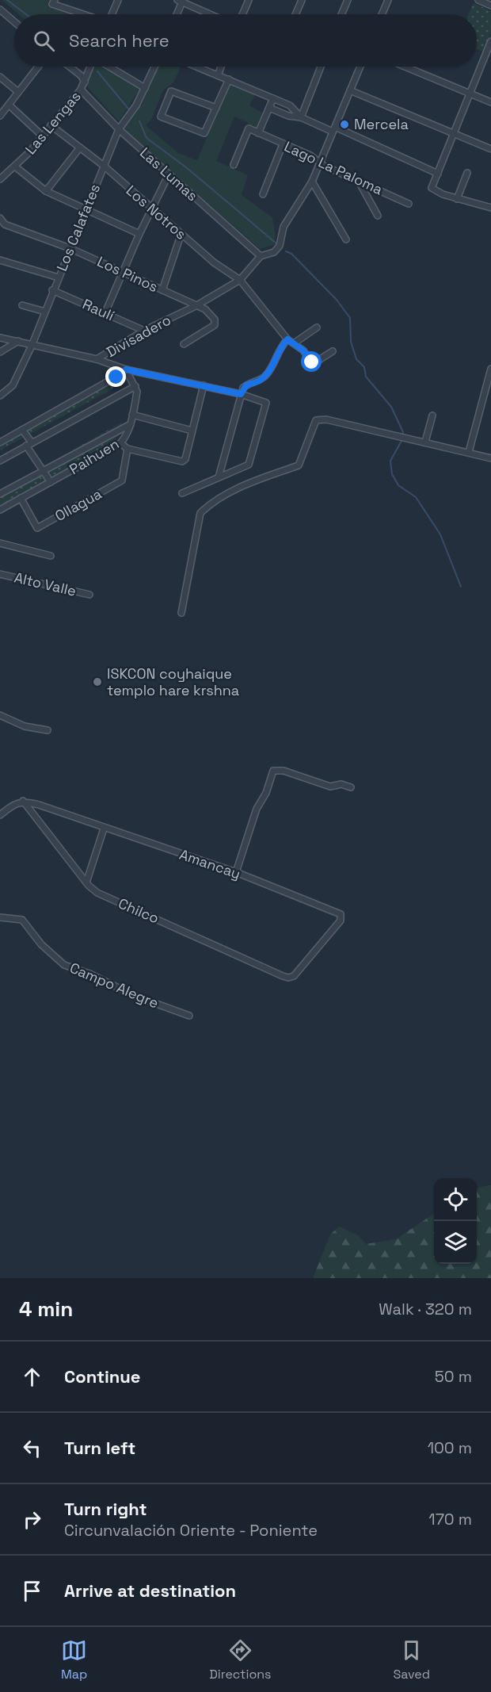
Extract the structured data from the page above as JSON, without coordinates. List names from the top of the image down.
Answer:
{
  "streets": {
    "street": [
      "Las Lengas",
      "Lago La Paloma",
      "Las Lumas",
      "Los Notros",
      "Los Calafates",
      "Los Pinos",
      "Raulí",
      "Divisadero",
      "Paihuen",
      "Ollagua",
      "Alto Valle",
      "Amancay",
      "Chilco",
      "Campo Alegre"
    ]
  },
  "crossings": [
    ["Las Lengas", "Las Lumas"],
    ["Las Lengas", "Los Notros"],
    ["Lago La Paloma", "Divisadero"],
    ["Las Lumas", "Los Calafates"],
    ["Las Lumas", "Divisadero"],
    ["Los Notros", "Los Calafates"],
    ["Los Notros", "Divisadero"],
    ["Los Calafates", "Los Pinos"],
    ["Los Calafates", "Raulí"],
    ["Los Calafates", "Divisadero"],
    ["Los Pinos", "Divisadero"],
    ["Raulí", "Divisadero"],
    ["Paihuen", "Ollagua"],
    ["Amancay", "Chilco"]
  ],
  "places": ["Mercela", "ISKCON coyhaique templo hare krshna"],
  "page": {
    "search": "Search here",
    "heading": ["4 min", "Walk · 320 m"],
    "list": [
      ["Continue", "50 m"],
      ["Turn left", "100 m"],
      ["Turn right", "Circunvalación Oriente - Poniente", "170 m"],
      "Arrive at destination"
    ],
    "nav": ["Map", "Directions", "Saved"]
  }
}
